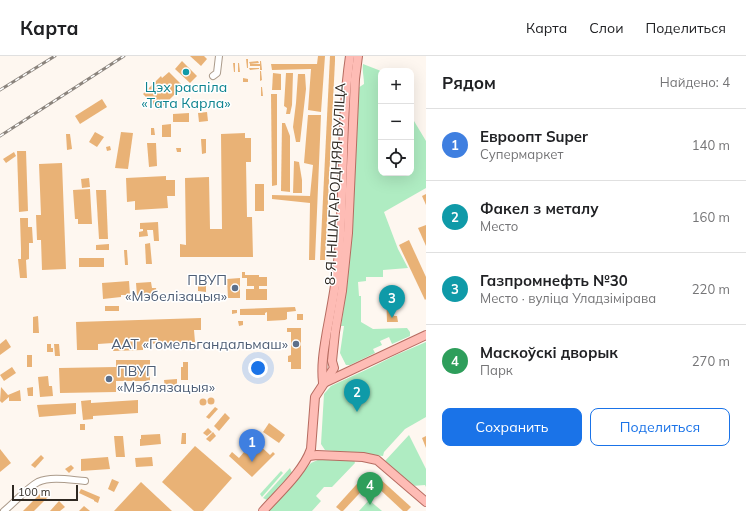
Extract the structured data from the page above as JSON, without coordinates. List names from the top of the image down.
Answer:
{
  "streets": {
    "main road": ["8-Я ІНШАГАРОДНЯЯ ВУЛІЦА"]
  },
  "places": [
    "Цэх распіла «Тата Карла»",
    "ПВУП «Мэбелізацыя»",
    "ААТ «Гомельгандальмаш»",
    "ПВУП «Мэблязацыя»"
  ],
  "scale_bar": "100 m",
  "page": {
    "header": "Карта",
    "nav": ["Карта", "Слои", "Поделиться"],
    "heading": ["Рядом", "Найдено: 4"],
    "map_buttons": ["+", "−"],
    "list": [
      {
        "mark": "1",
        "name": "Евроопт Super",
        "note": "Супермаркет",
        "value": "140 m"
      },
      {
        "mark": "2",
        "name": "Факел з металу",
        "note": "Место",
        "value": "160 m"
      },
      {
        "mark": "3",
        "name": "Газпромнефть №30",
        "note": "Место · вуліца Уладзімірава",
        "value": "220 m"
      },
      {
        "mark": "4",
        "name": "Маскоўскі дворык",
        "note": "Парк",
        "value": "270 m"
      }
    ],
    "pins": [
      "3",
      "2",
      "1",
      "4"
    ],
    "buttons": ["Сохранить", "Поделиться"],
    "scale": "100 m"
  }
}
